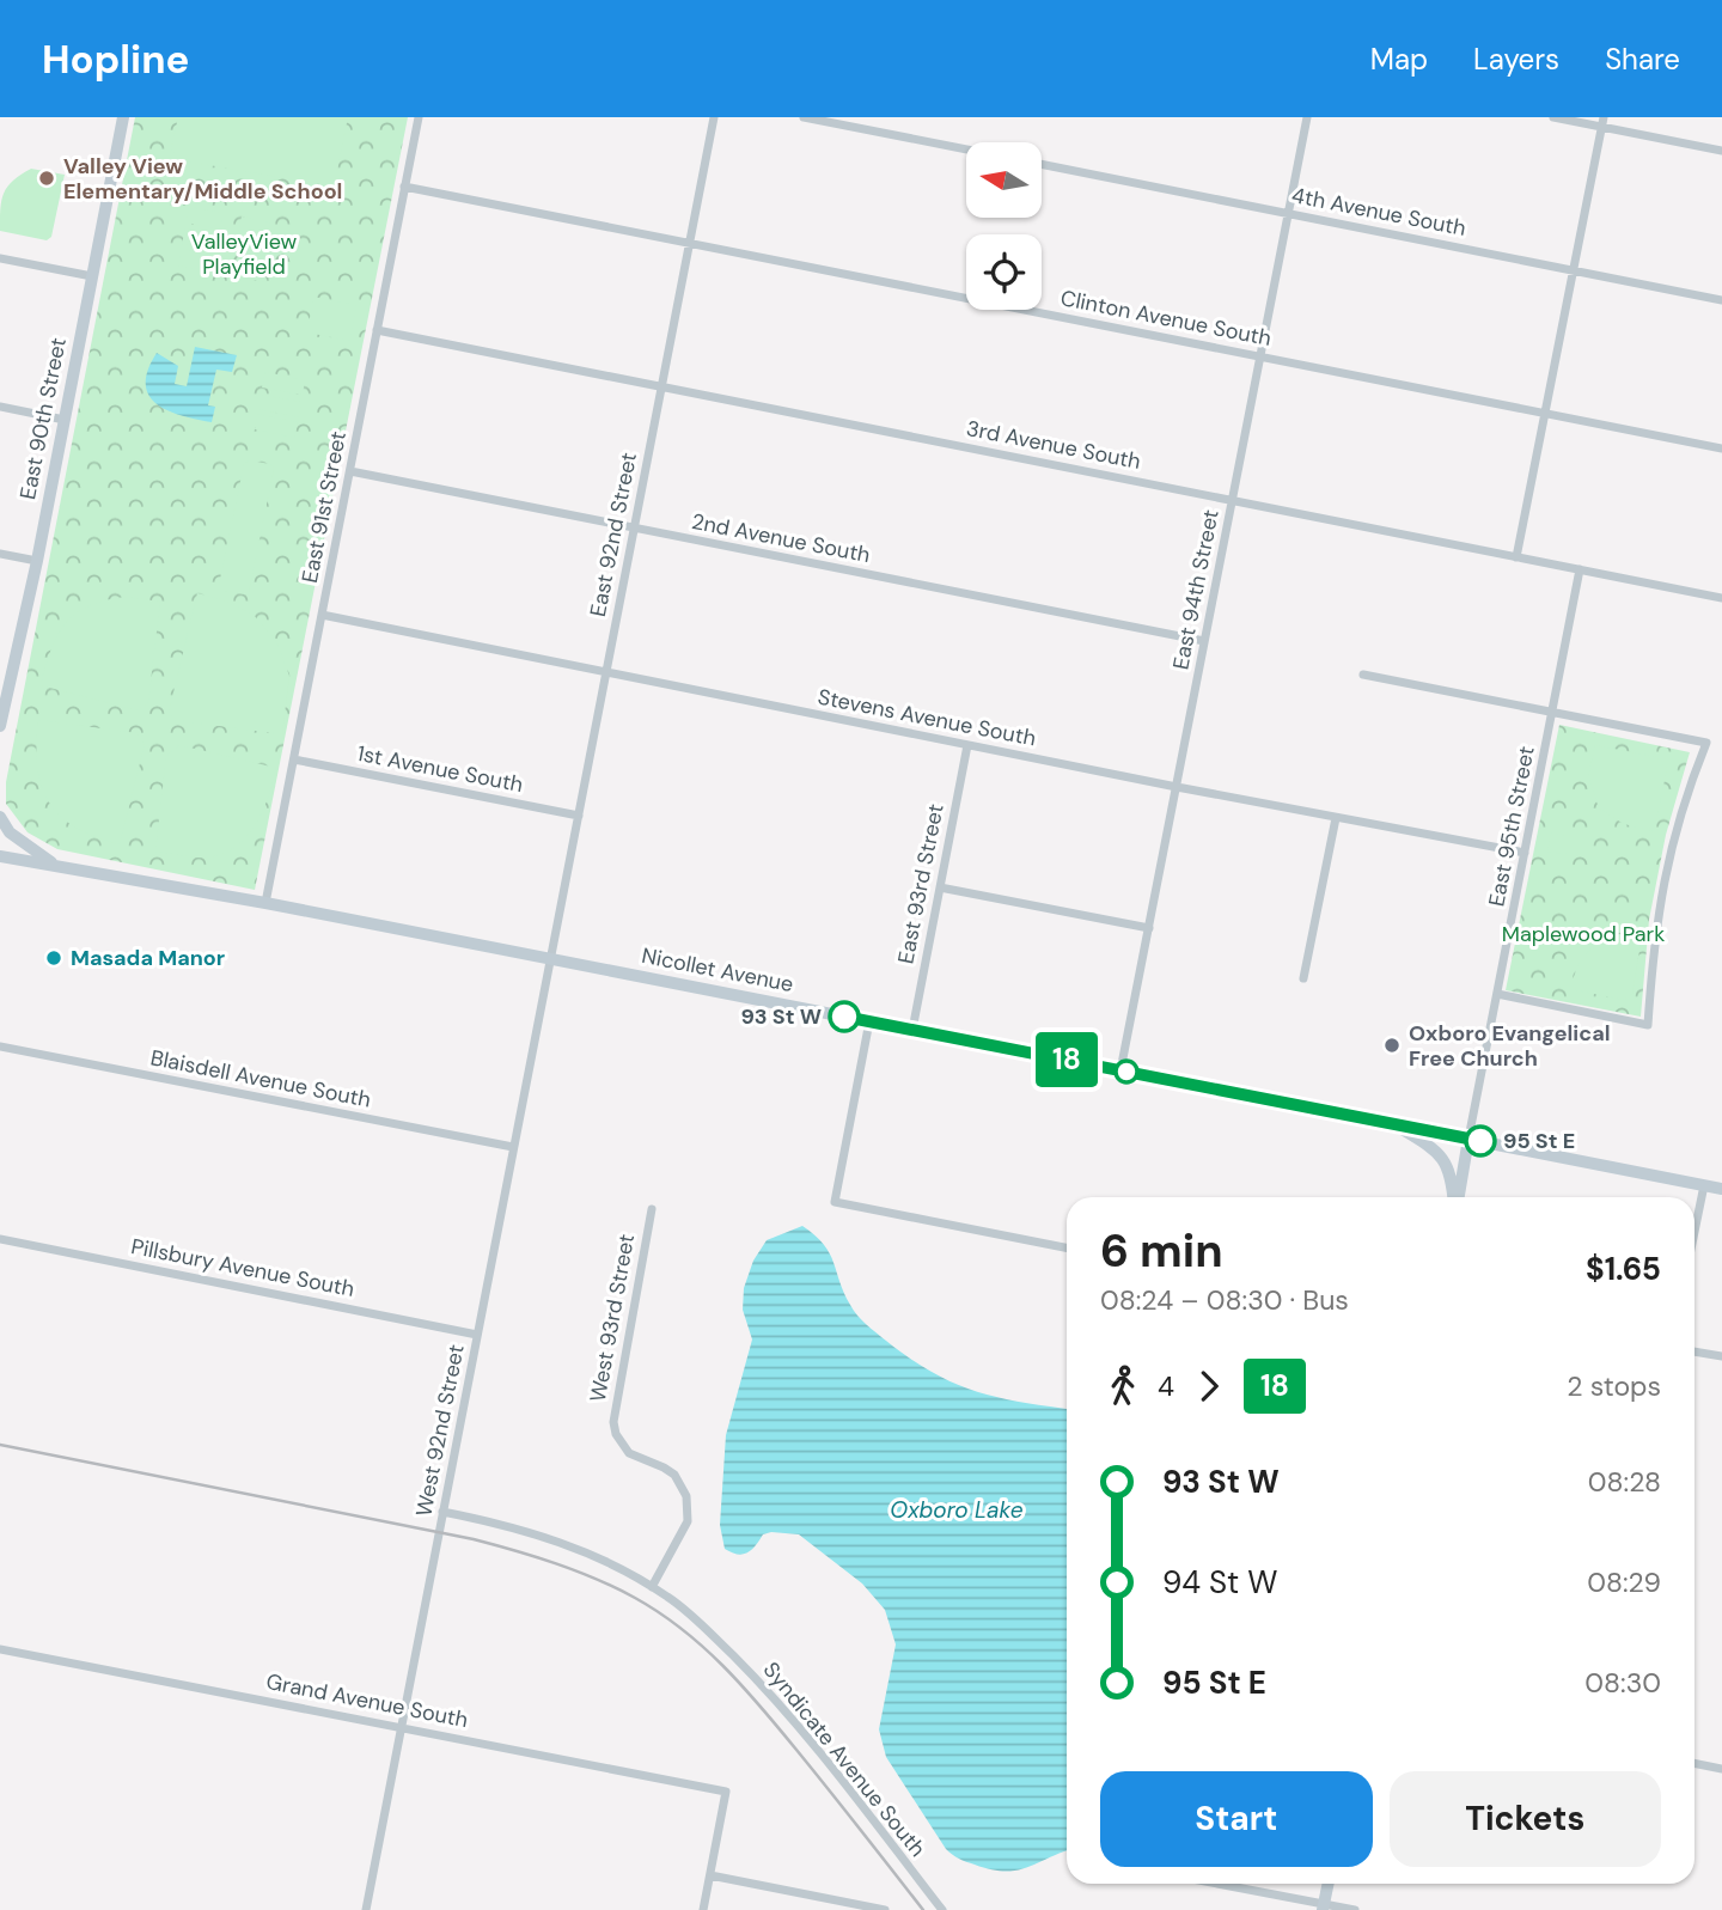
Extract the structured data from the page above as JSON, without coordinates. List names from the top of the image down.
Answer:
{
  "streets": {
    "main road": ["East 90th Street", "Nicollet Avenue"],
    "street": [
      "4th Avenue South",
      "Clinton Avenue South",
      "3rd Avenue South",
      "East 91st Street",
      "East 92nd Street",
      "2nd Avenue South",
      "East 94th Street",
      "Stevens Avenue South",
      "1st Avenue South",
      "East 95th Street",
      "East 93rd Street",
      "Blaisdell Avenue South",
      "Pillsbury Avenue South",
      "West 93rd Street",
      "West 92nd Street",
      "Grand Avenue South",
      "Syndicate Avenue South"
    ]
  },
  "crossings": [
    ["4th Avenue South", "East 94th Street"],
    ["Clinton Avenue South", "East 91st Street"],
    ["Clinton Avenue South", "East 92nd Street"],
    ["Clinton Avenue South", "East 94th Street"],
    ["3rd Avenue South", "East 91st Street"],
    ["3rd Avenue South", "East 92nd Street"],
    ["3rd Avenue South", "East 94th Street"],
    ["3rd Avenue South", "East 95th Street"],
    ["East 91st Street", "2nd Avenue South"],
    ["East 91st Street", "Stevens Avenue South"],
    ["East 91st Street", "1st Avenue South"],
    ["East 91st Street", "Nicollet Avenue"],
    ["East 92nd Street", "2nd Avenue South"],
    ["East 92nd Street", "Stevens Avenue South"],
    ["East 92nd Street", "1st Avenue South"],
    ["East 92nd Street", "Nicollet Avenue"],
    ["East 92nd Street", "West 92nd Street"],
    ["2nd Avenue South", "East 94th Street"],
    ["East 94th Street", "Stevens Avenue South"],
    ["East 94th Street", "Nicollet Avenue"],
    ["Stevens Avenue South", "East 95th Street"],
    ["Stevens Avenue South", "East 93rd Street"],
    ["East 95th Street", "Nicollet Avenue"],
    ["East 93rd Street", "Nicollet Avenue"],
    ["Nicollet Avenue", "West 92nd Street"],
    ["Blaisdell Avenue South", "West 92nd Street"],
    ["Pillsbury Avenue South", "West 92nd Street"],
    ["West 93rd Street", "Syndicate Avenue South"],
    ["West 92nd Street", "Grand Avenue South"],
    ["West 92nd Street", "Syndicate Avenue South"]
  ],
  "water": ["Oxboro Lake"],
  "parks": ["ValleyView Playfield", "Maplewood Park"],
  "places": [
    "Valley View Elementary/Middle School",
    "Masada Manor",
    "93 St W",
    "Oxboro Evangelical Free Church",
    "95 St E"
  ],
  "lines": ["bus line 18"],
  "north": "left",
  "page": {
    "header": "Hopline",
    "nav": ["Map", "Layers", "Share"],
    "on_map": "18",
    "heading": ["6 min", "08:24 – 08:30 · Bus", "$1.65"],
    "legs": ["4", "18", "2 stops"],
    "list": [
      {
        "name": "93 St W",
        "value": "08:28"
      },
      {
        "name": "94 St W",
        "value": "08:29"
      },
      {
        "name": "95 St E",
        "value": "08:30"
      }
    ],
    "buttons": ["Start", "Tickets"]
  }
}
